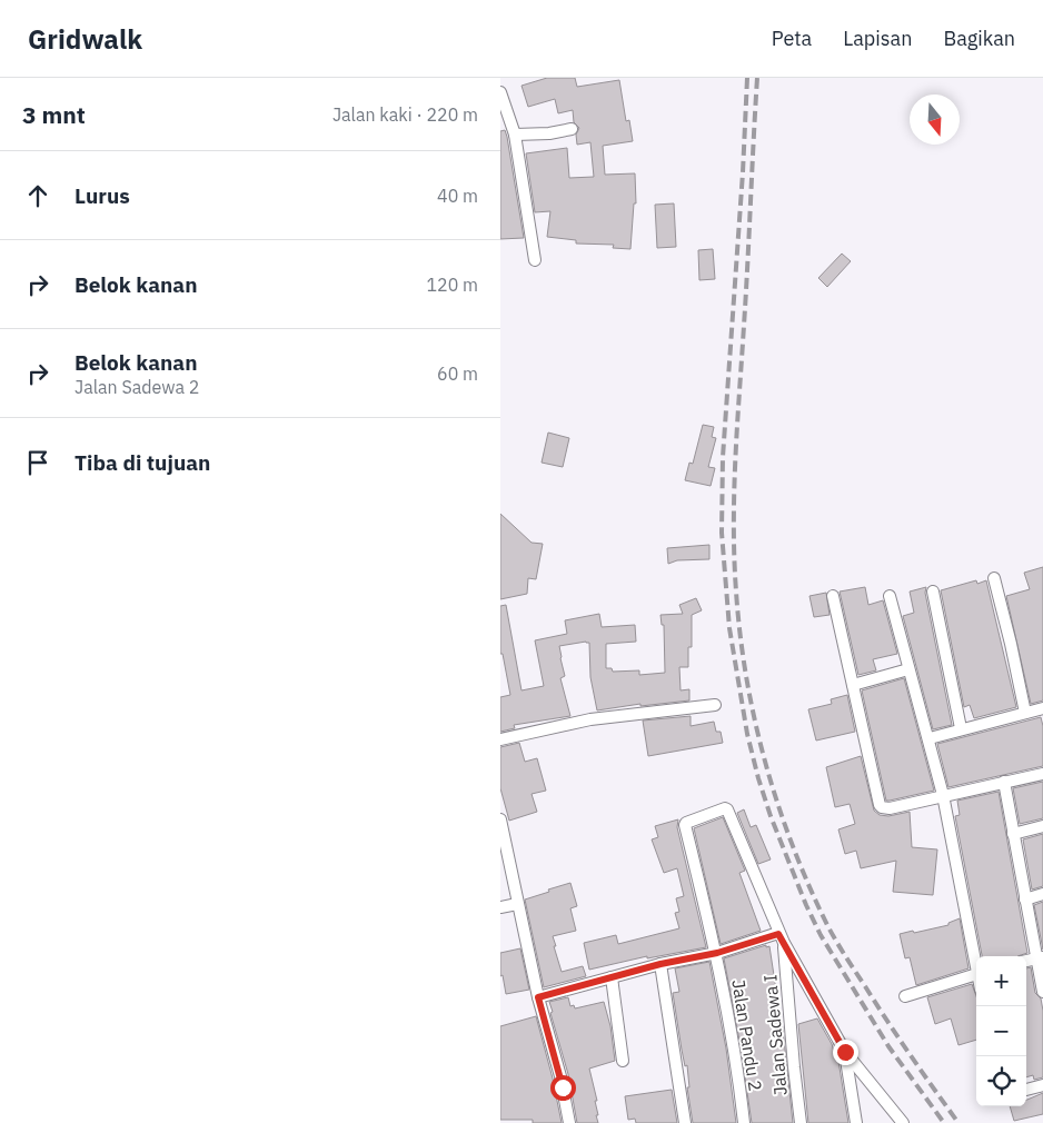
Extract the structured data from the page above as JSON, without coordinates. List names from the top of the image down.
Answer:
{
  "streets": {
    "street": ["Jalan Pandu 2", "Jalan Sadewa I"]
  },
  "crossings": [
    ["Jalan Pandu 2", "Jalan Sadewa I"]
  ],
  "north": "bottom",
  "page": {
    "header": "Gridwalk",
    "nav": ["Peta", "Lapisan", "Bagikan"],
    "heading": ["3 mnt", "Jalan kaki · 220 m"],
    "list": [
      ["Lurus", "40 m"],
      ["Belok kanan", "120 m"],
      ["Belok kanan", "Jalan Sadewa 2", "60 m"],
      "Tiba di tujuan"
    ],
    "map_buttons": ["+", "−"]
  }
}
